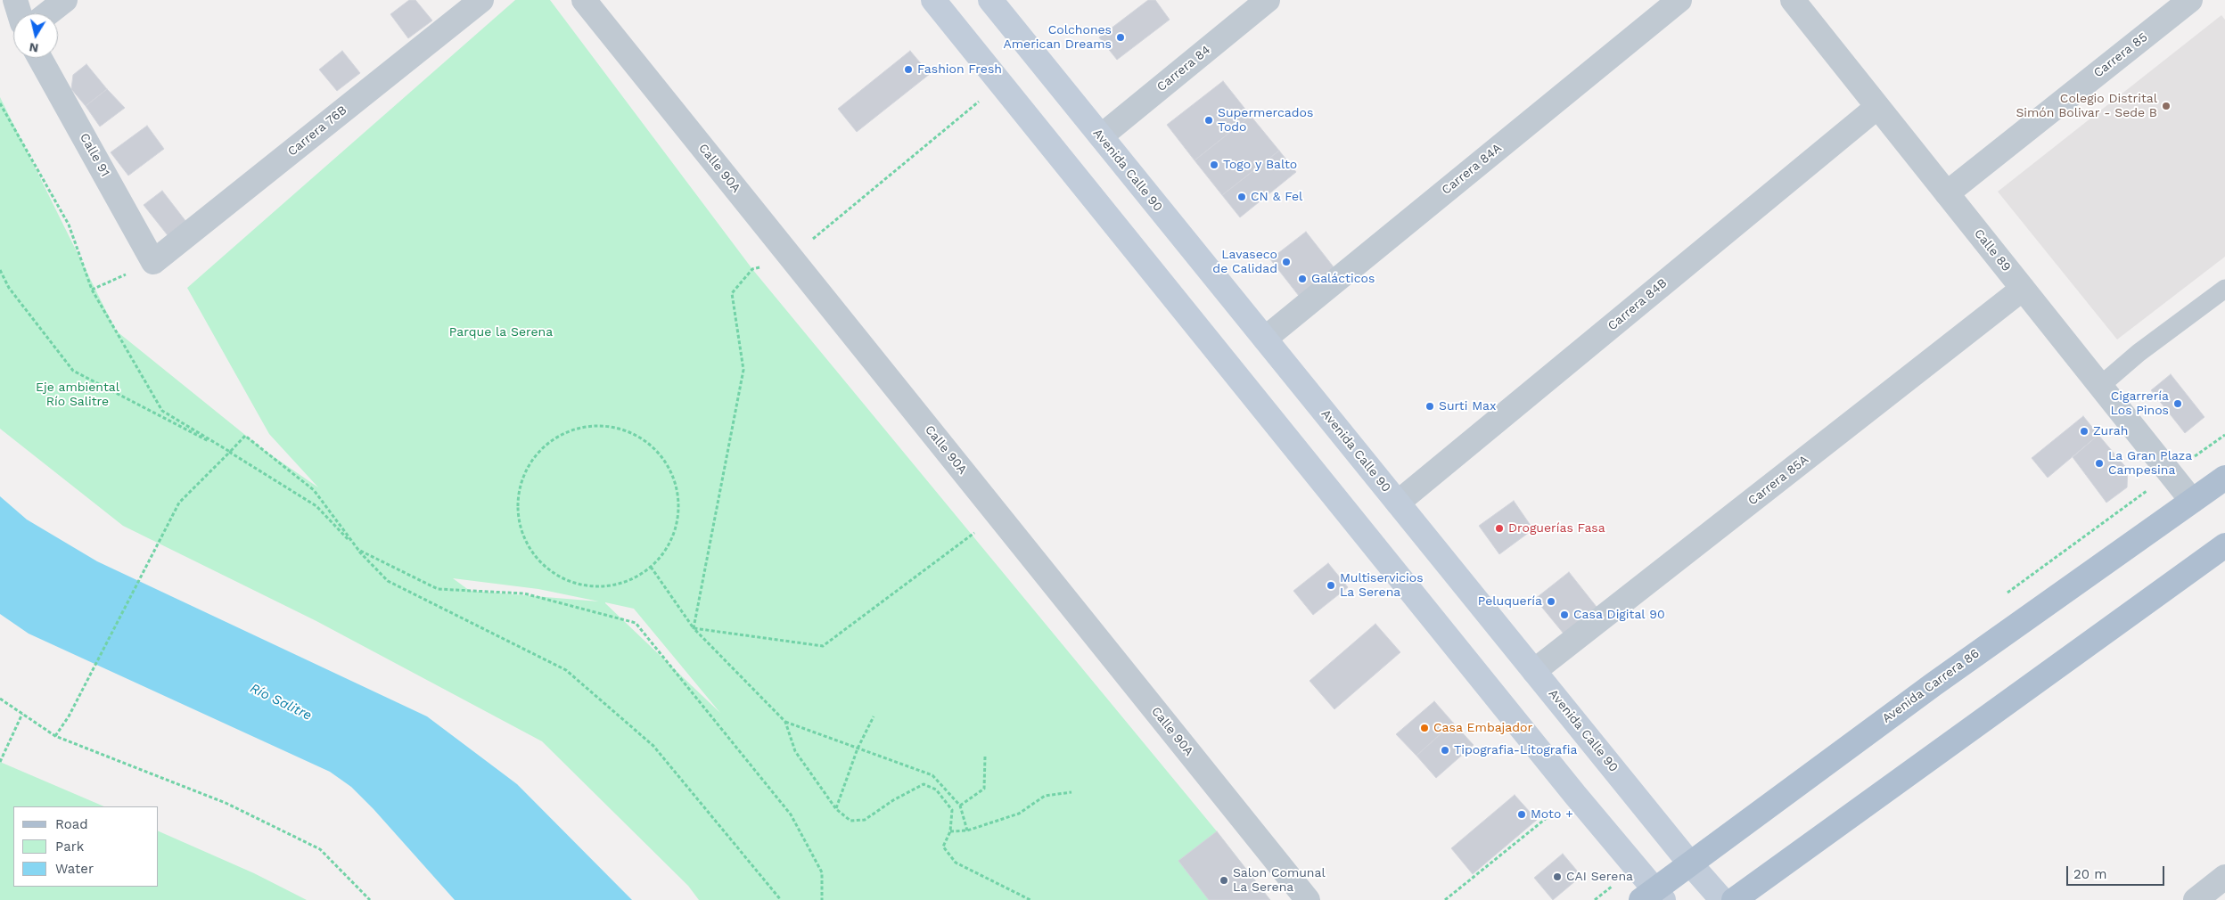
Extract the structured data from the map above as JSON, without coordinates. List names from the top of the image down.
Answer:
{
  "streets": {
    "main road": ["Avenida Calle 90", "Avenida Carrera 86"],
    "street": [
      "Carrera 85",
      "Carrera 84",
      "Carrera 76B",
      "Calle 91",
      "Calle 90A",
      "Carrera 84A",
      "Calle 89",
      "Carrera 84B",
      "Carrera 85A"
    ]
  },
  "crossings": [
    ["Carrera 85", "Calle 89"],
    ["Carrera 84", "Avenida Calle 90"],
    ["Carrera 76B", "Calle 91"],
    ["Carrera 84A", "Avenida Calle 90"],
    ["Avenida Calle 90", "Carrera 84B"],
    ["Avenida Calle 90", "Carrera 85A"],
    ["Avenida Calle 90", "Avenida Carrera 86"],
    ["Calle 89", "Carrera 84B"],
    ["Calle 89", "Carrera 85A"],
    ["Calle 89", "Avenida Carrera 86"]
  ],
  "water": ["Río Salitre"],
  "parks": ["Parque la Serena", "Eje ambiental Río Salitre"],
  "places": [
    "Colchones American Dreams",
    "Fashion Fresh",
    "Colegio Distrital Simón Bolivar - Sede B",
    "Supermercados Todo",
    "Togo y Balto",
    "CN & Fel",
    "Lavaseco de Calidad",
    "Galácticos",
    "Cigarrería Los Pinos",
    "Surti Max",
    "Zurah",
    "La Gran Plaza Campesina",
    "Droguerías Fasa",
    "Multiservicios La Serena",
    "Peluquería",
    "Casa Digital 90",
    "Casa Embajador",
    "Tipografia-Litografia",
    "Moto +",
    "CAI Serena",
    "Salon Comunal La Serena"
  ],
  "legend": ["Road", "Park", "Water"],
  "scale_bar": "20 m",
  "north": "bottom"
}
